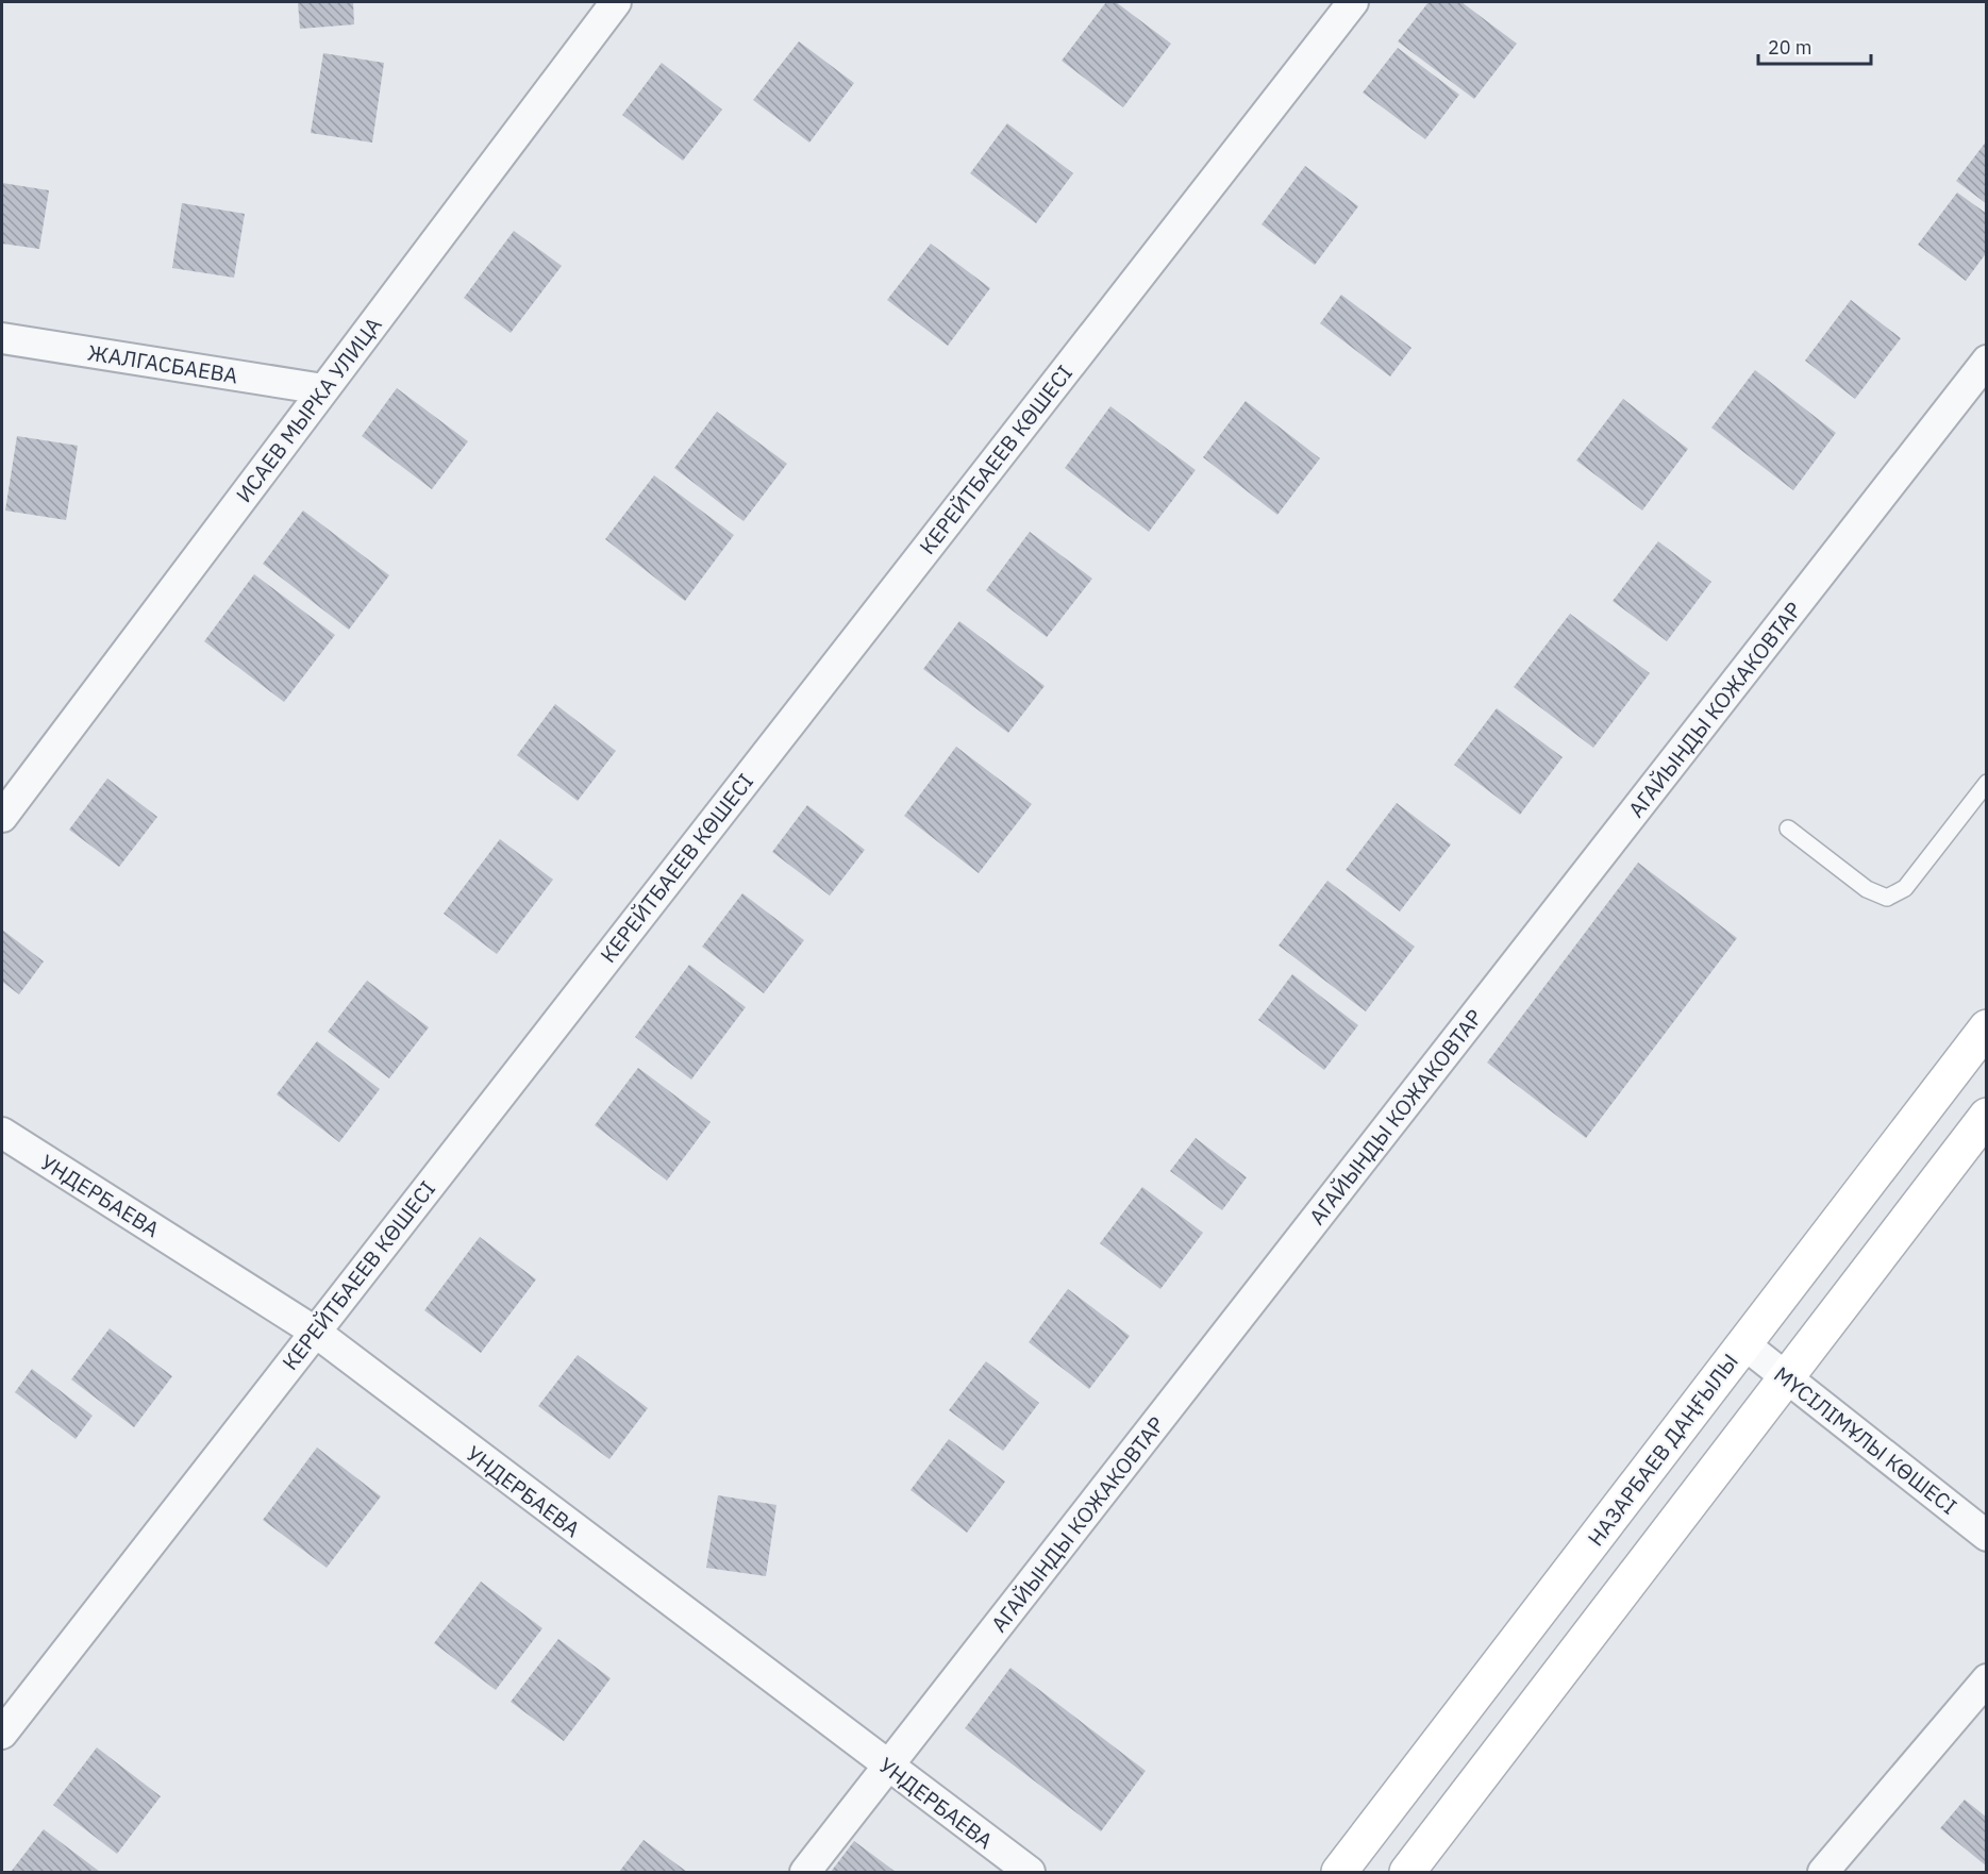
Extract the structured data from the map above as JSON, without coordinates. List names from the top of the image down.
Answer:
{
  "streets": {
    "main road": ["НАЗАРБАЕВ ДАҢҒЫЛЫ"],
    "street": [
      "ЖАЛГАСБАЕВА",
      "ИСАЕВ МЫРКА УЛИЦА",
      "КЕРЕЙТБАЕЕВ КӨШЕСІ",
      "АГАЙЫНДЫ КОЖАКОВТАР",
      "УНДЕРБАЕВА",
      "МҮСІЛІМҰЛЫ КӨШЕСІ"
    ]
  },
  "crossings": [
    ["ЖАЛГАСБАЕВА", "ИСАЕВ МЫРКА УЛИЦА"],
    ["КЕРЕЙТБАЕЕВ КӨШЕСІ", "УНДЕРБАЕВА"],
    ["АГАЙЫНДЫ КОЖАКОВТАР", "УНДЕРБАЕВА"],
    ["МҮСІЛІМҰЛЫ КӨШЕСІ", "НАЗАРБАЕВ ДАҢҒЫЛЫ"]
  ],
  "scale_bar": "20 m"
}
